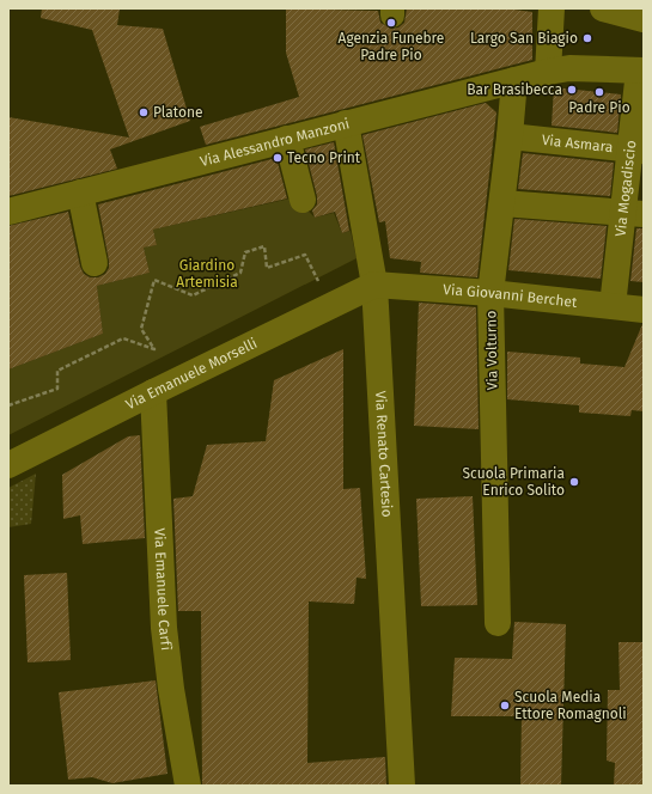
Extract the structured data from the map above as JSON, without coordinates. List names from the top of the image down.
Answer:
{
  "streets": {
    "street": [
      "Via Alessandro Manzoni",
      "Via Asmara",
      "Via Mogadiscio",
      "Via Giovanni Berchet",
      "Via Volturno",
      "Via Emanuele Morselli",
      "Via Renato Cartesio",
      "Via Emanuele Carfì"
    ]
  },
  "crossings": [
    ["Via Alessandro Manzoni", "Via Mogadiscio"],
    ["Via Alessandro Manzoni", "Via Volturno"],
    ["Via Alessandro Manzoni", "Via Renato Cartesio"],
    ["Via Asmara", "Via Mogadiscio"],
    ["Via Asmara", "Via Volturno"],
    ["Via Mogadiscio", "Via Giovanni Berchet"],
    ["Via Giovanni Berchet", "Via Volturno"],
    ["Via Giovanni Berchet", "Via Emanuele Morselli"],
    ["Via Giovanni Berchet", "Via Renato Cartesio"],
    ["Via Emanuele Morselli", "Via Renato Cartesio"],
    ["Via Emanuele Morselli", "Via Emanuele Carfì"]
  ],
  "parks": ["Giardino Artemisia"],
  "places": [
    "Agenzia Funebre Padre Pio",
    "Largo San Biagio",
    "Bar Brasibecca",
    "Padre Pio",
    "Platone",
    "Tecno Print",
    "Scuola Primaria Enrico Solito",
    "Scuola Media Ettore Romagnoli"
  ]
}
